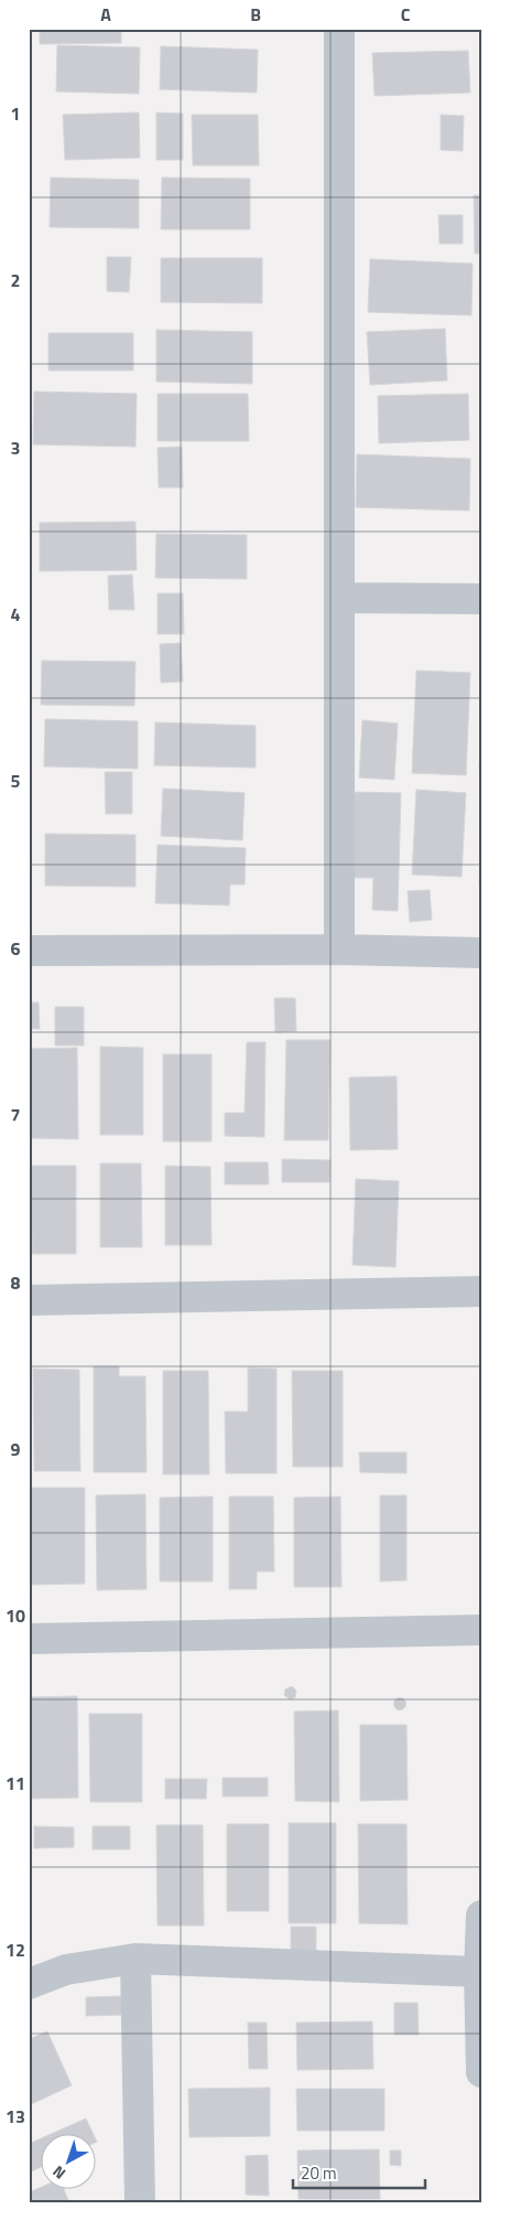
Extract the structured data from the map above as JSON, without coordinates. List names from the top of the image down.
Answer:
{
  "scale_bar": "20 m",
  "north": "bottom left",
  "grid": {
    "columns": ["A", "B", "C"],
    "rows": [
      "1",
      "2",
      "3",
      "4",
      "5",
      "6",
      "7",
      "8",
      "9",
      "10",
      "11",
      "12",
      "13"
    ]
  }
}
